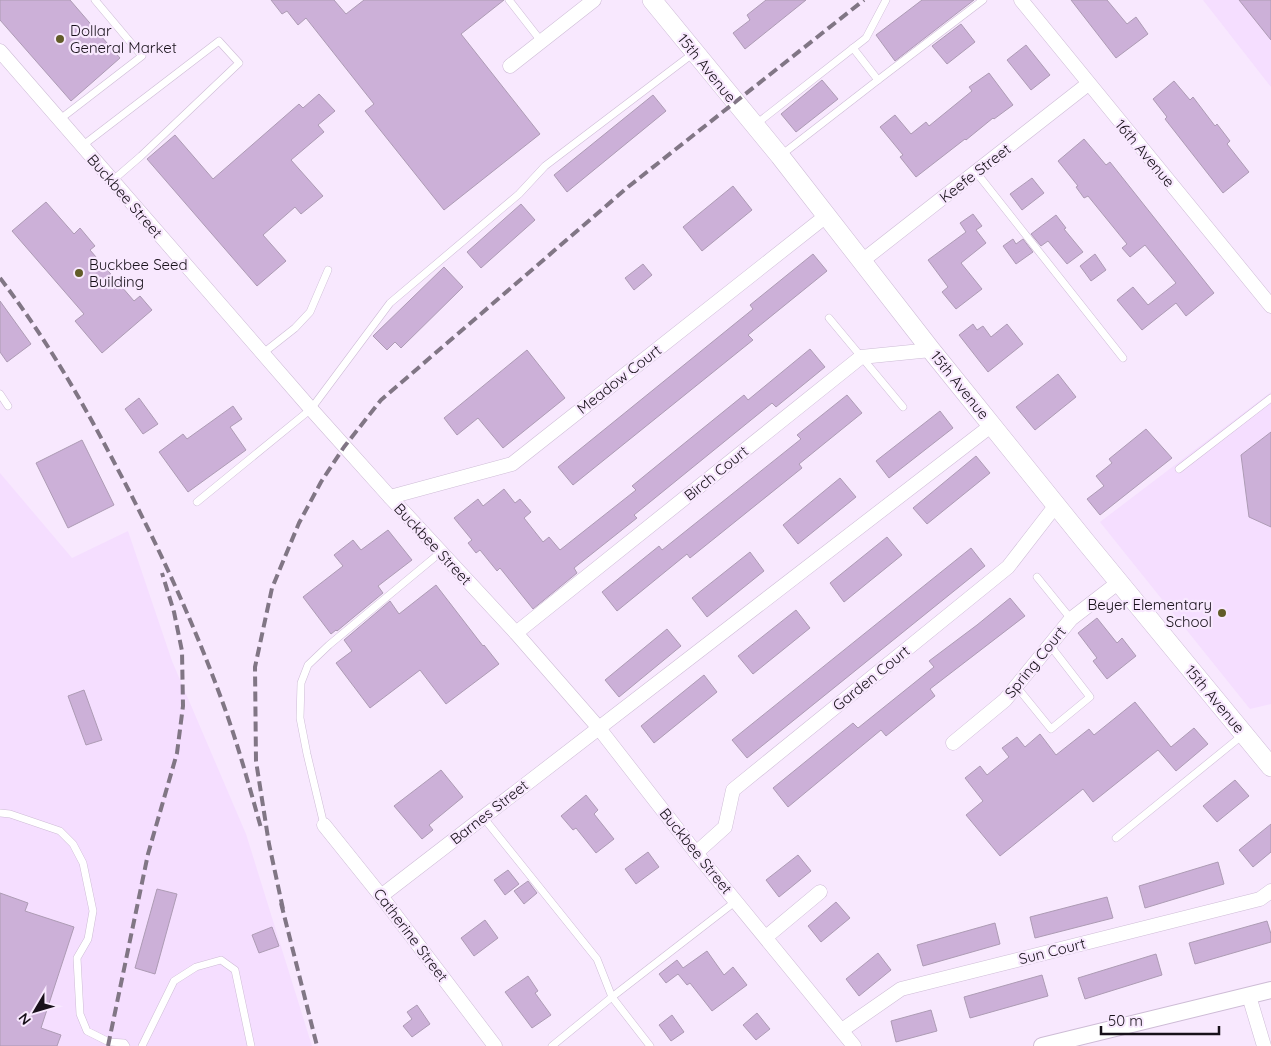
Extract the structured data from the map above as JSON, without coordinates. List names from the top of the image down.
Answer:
{
  "streets": {
    "main road": ["15th Avenue"],
    "street": [
      "16th Avenue",
      "Keefe Street",
      "Buckbee Street",
      "Meadow Court",
      "Birch Court",
      "Spring Court",
      "Garden Court",
      "Barnes Street",
      "Catherine Street",
      "Sun Court"
    ]
  },
  "crossings": [
    ["15th Avenue", "Keefe Street"],
    ["15th Avenue", "Meadow Court"],
    ["15th Avenue", "Spring Court"],
    ["15th Avenue", "Garden Court"],
    ["16th Avenue", "Keefe Street"],
    ["Buckbee Street", "Meadow Court"],
    ["Buckbee Street", "Birch Court"],
    ["Buckbee Street", "Garden Court"],
    ["Buckbee Street", "Barnes Street"],
    ["Buckbee Street", "Sun Court"],
    ["Barnes Street", "Catherine Street"]
  ],
  "places": ["Dollar General Market", "Buckbee Seed Building", "Beyer Elementary School"],
  "scale_bar": "50 m",
  "north": "bottom left"
}
